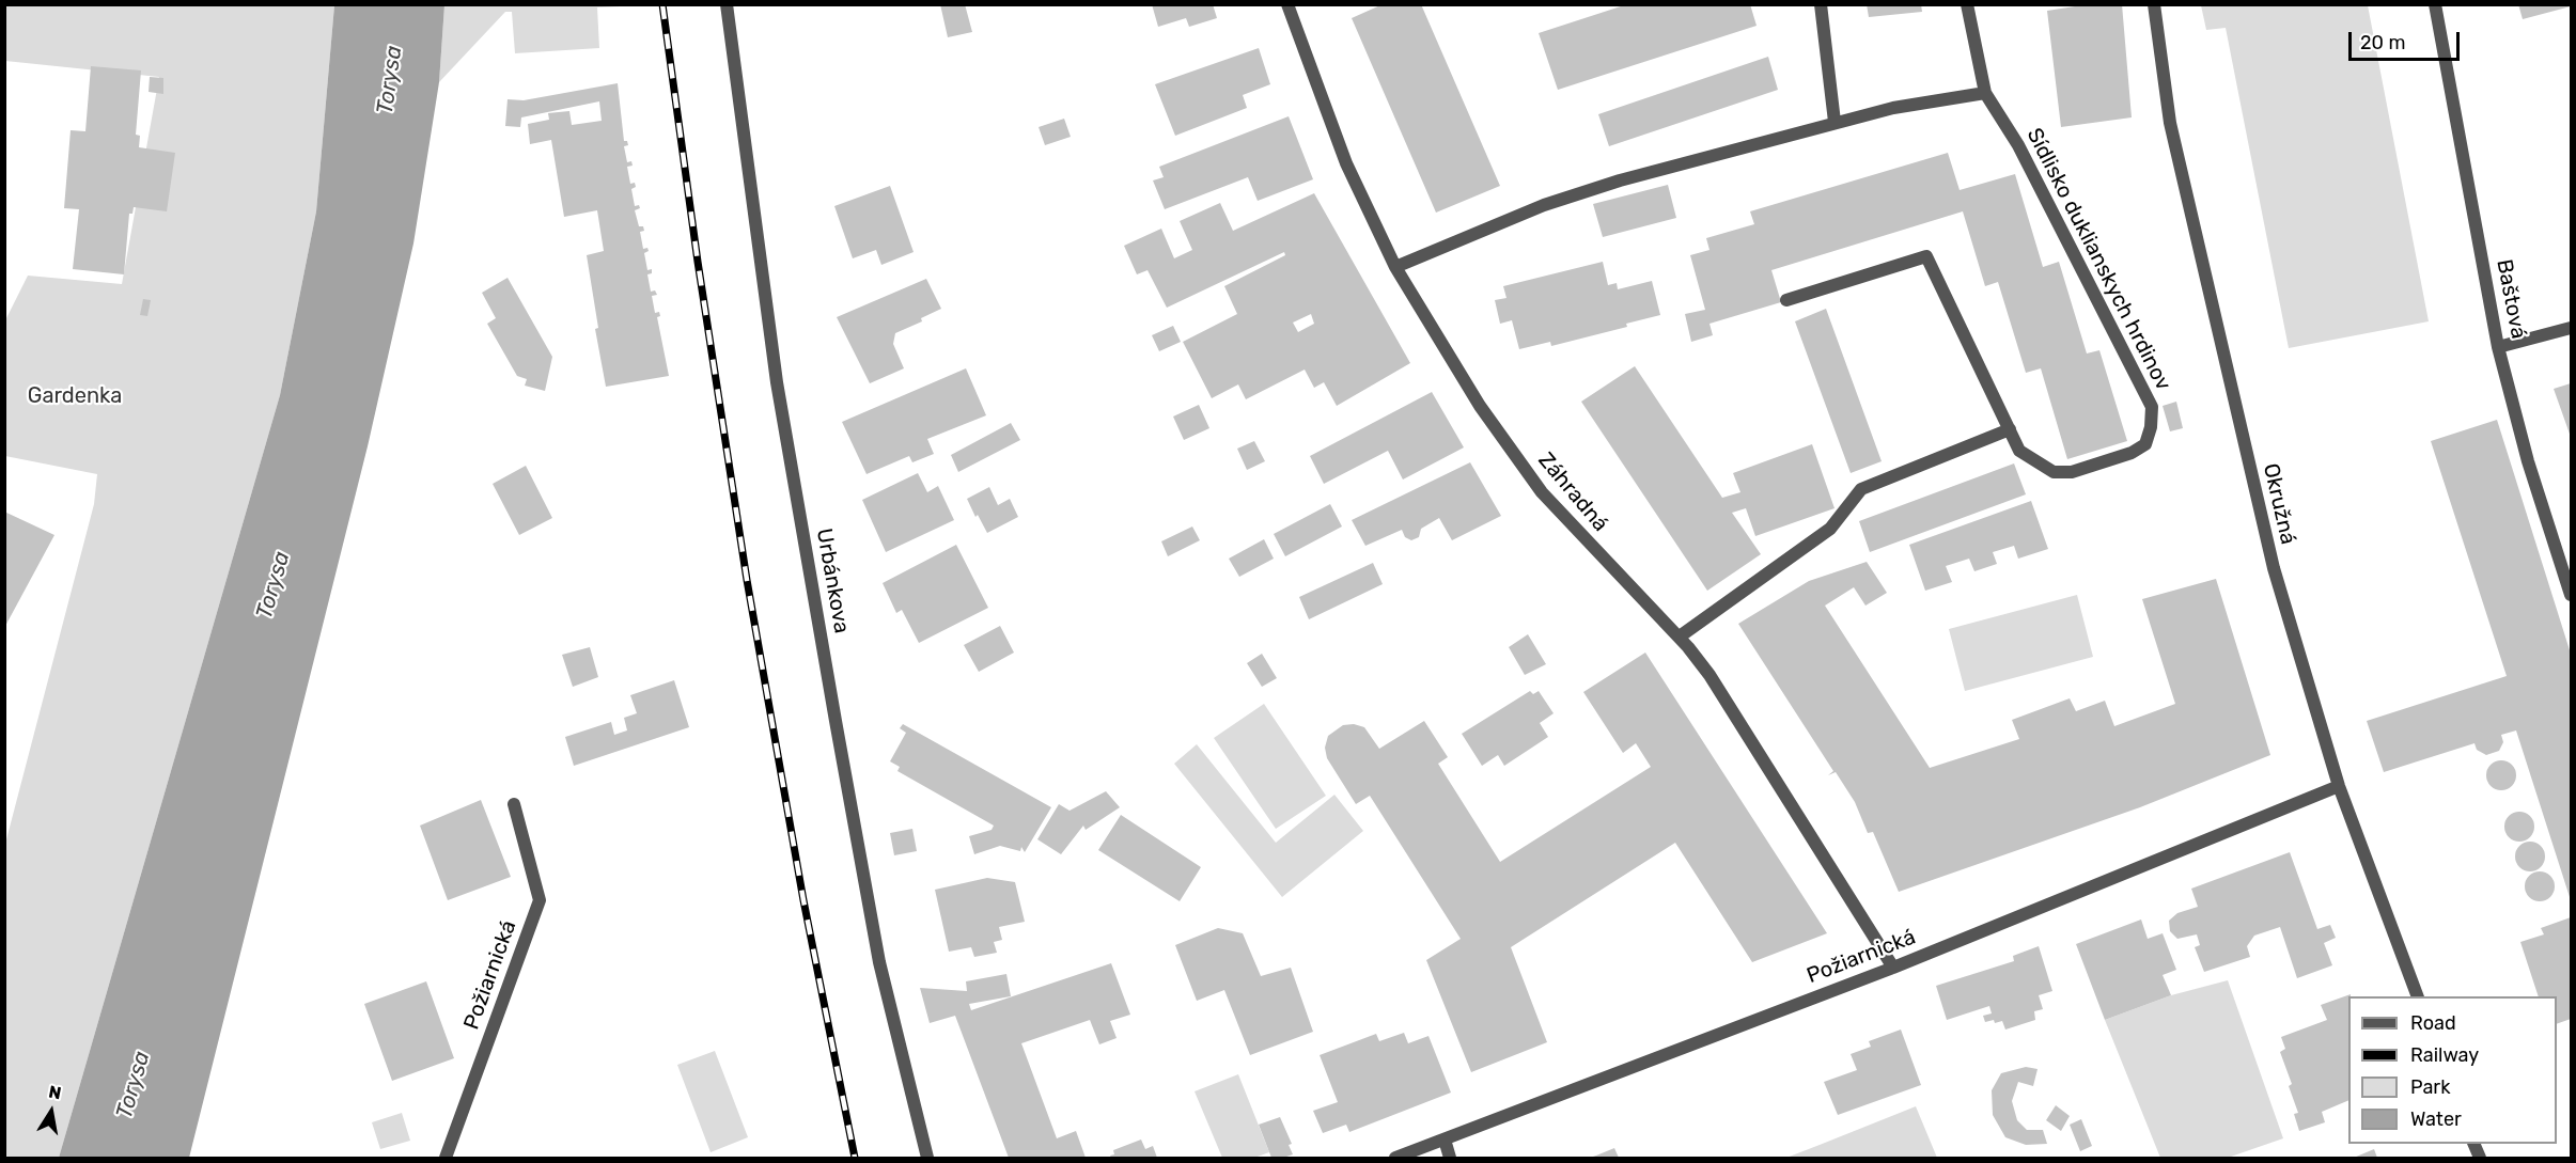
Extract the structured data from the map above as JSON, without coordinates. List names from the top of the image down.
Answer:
{
  "streets": {
    "street": [
      "Sídlisko duklianskych hrdinov",
      "Baštová",
      "Záhradná",
      "Okružná",
      "Urbánkova",
      "Požiarnická"
    ]
  },
  "crossings": [
    ["Záhradná", "Požiarnická"],
    ["Okružná", "Požiarnická"]
  ],
  "water": ["Torysa"],
  "parks": ["Gardenka"],
  "legend": [
    "Road",
    "Railway",
    "Park",
    "Water"
  ],
  "scale_bar": "20 m",
  "north": "top"
}
